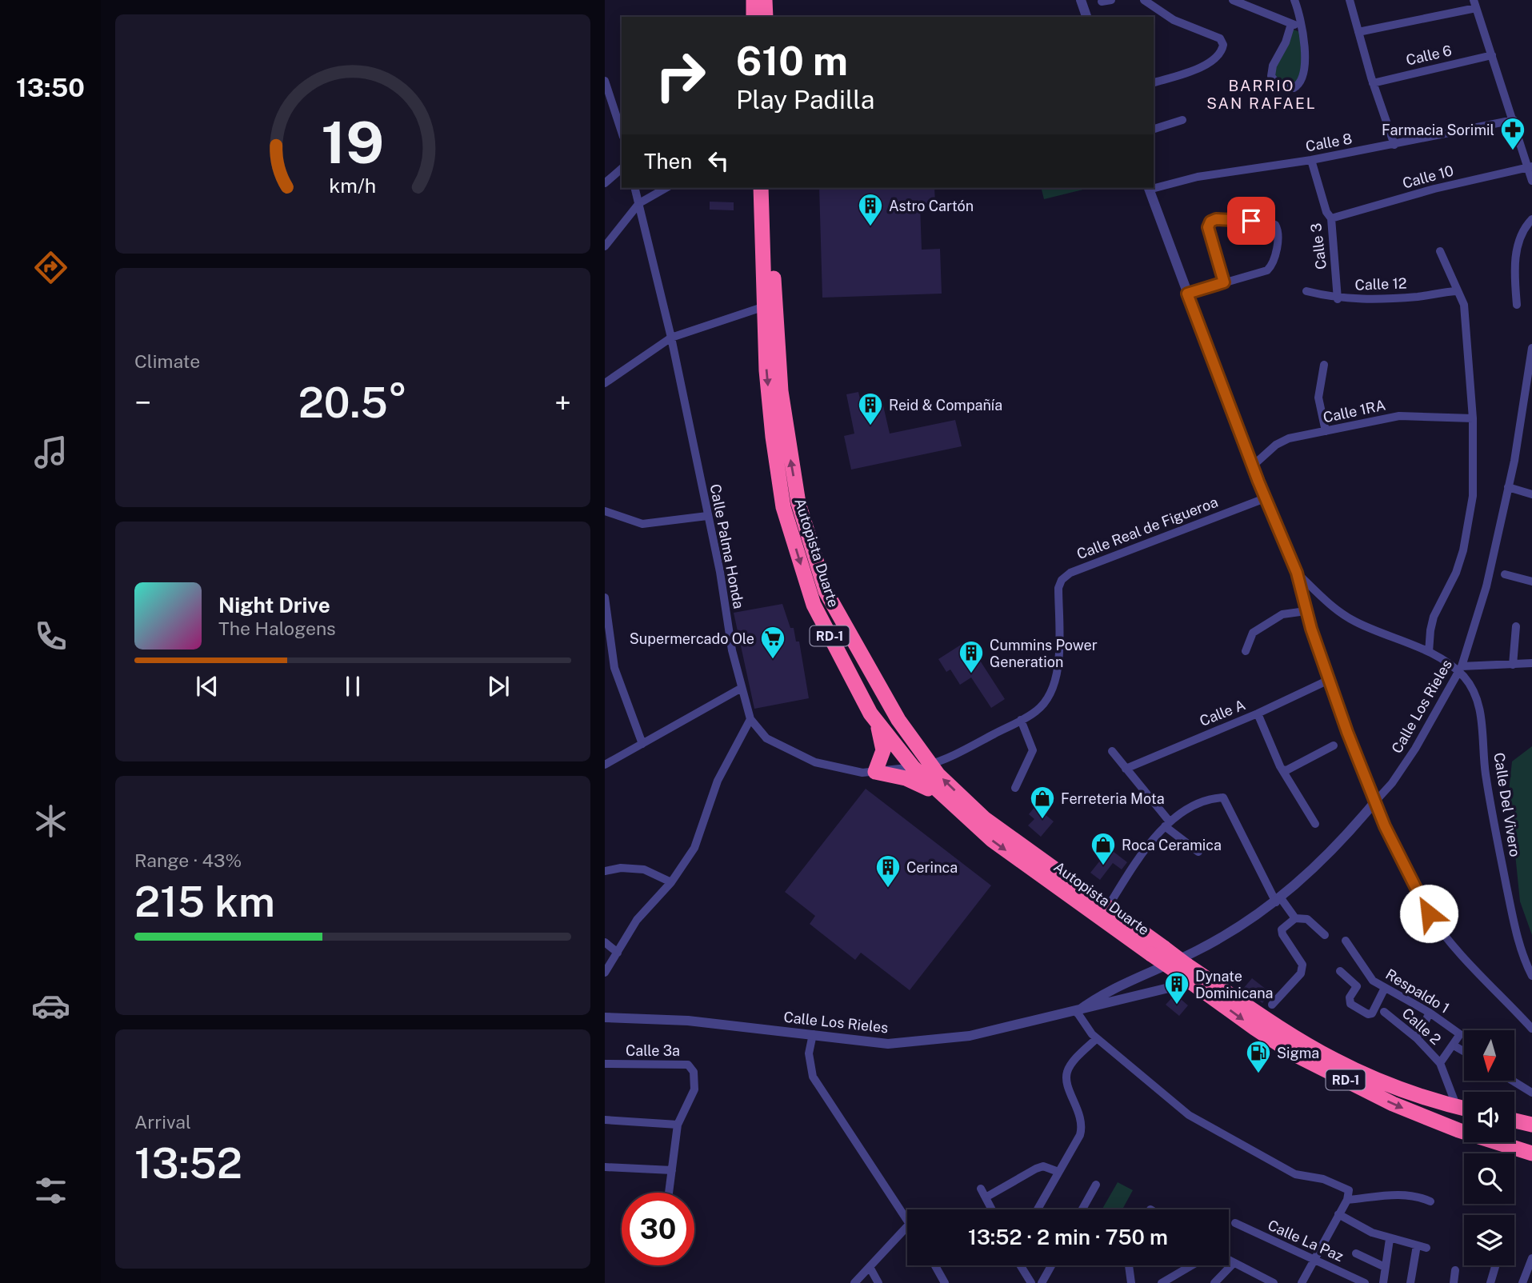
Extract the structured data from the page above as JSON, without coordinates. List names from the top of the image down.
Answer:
{
  "streets": {
    "highway": ["Autopista Duarte", "RD-1"],
    "street": [
      "Calle 6",
      "Calle 8",
      "Calle 10",
      "Calle 3",
      "Calle 12",
      "Calle 1RA",
      "Calle Real de Figueroa",
      "Calle Palma Honda",
      "Calle Los Rieles",
      "Calle A",
      "Calle Del Vivero",
      "Respaldo 1",
      "Calle 2",
      "Calle 3a",
      "Calle La Paz"
    ]
  },
  "crossings": [
    ["Calle 8", "Calle 3"],
    ["Calle 10", "Calle 3"],
    ["Calle 3", "Calle 12"],
    ["Calle Real de Figueroa", "Calle Palma Honda"],
    ["Calle Real de Figueroa", "Autopista Duarte"],
    ["Calle Palma Honda", "Autopista Duarte"],
    ["Autopista Duarte", "RD-1"],
    ["RD-1", "Calle Los Rieles"],
    ["Calle Los Rieles", "Calle Del Vivero"]
  ],
  "districts": ["BARRIO SAN RAFAEL"],
  "places": {
    "pharmacy": ["Farmacia Sorimil"],
    "building": [
      "Astro Cartón",
      "Reid & Compañía",
      "Cummins Power Generation",
      "Cerinca",
      "Dynate Dominicana"
    ],
    "supermarket": ["Supermercado Ole"],
    "shop": ["Ferreteria Mota", "Roca Ceramica"],
    "fuel station": ["Sigma"]
  },
  "north": "bottom",
  "page": {
    "tabs": "13:50",
    "turn": ["610 m", "Play Padilla"],
    "then": "Then",
    "tile": [
      "Climate",
      ["Range · 43%", "215 km"],
      ["Arrival", "13:52"]
    ],
    "heat": ["−", "20.5°", "+"],
    "song": ["Night Drive", "The Halogens"],
    "limit": "30",
    "trip": "13:52 · 2 min · 750 m",
    "gauge": ["19", "km/h"]
  }
}
